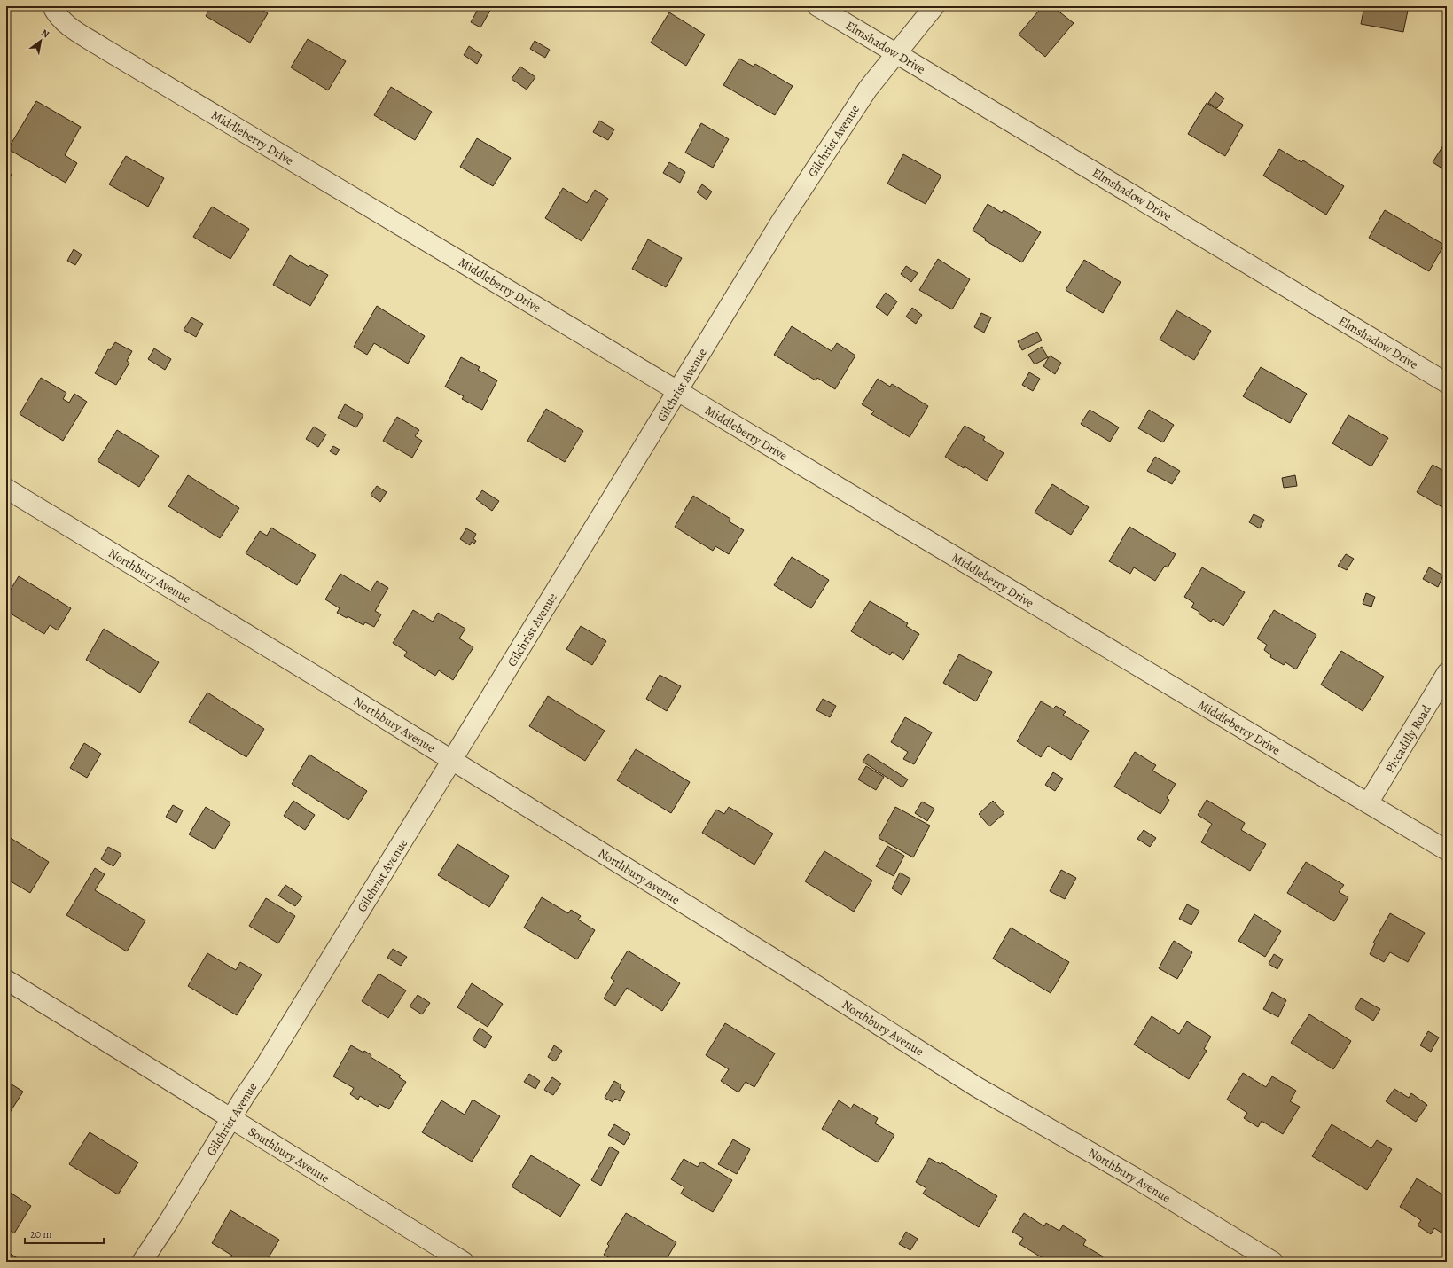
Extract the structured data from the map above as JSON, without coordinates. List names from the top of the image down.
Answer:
{
  "streets": {
    "street": [
      "Elmshadow Drive",
      "Middleberry Drive",
      "Gilchrist Avenue",
      "Northbury Avenue",
      "Piccadilly Road",
      "Southbury Avenue"
    ]
  },
  "crossings": [
    ["Elmshadow Drive", "Gilchrist Avenue"],
    ["Middleberry Drive", "Gilchrist Avenue"],
    ["Middleberry Drive", "Piccadilly Road"],
    ["Gilchrist Avenue", "Northbury Avenue"],
    ["Gilchrist Avenue", "Southbury Avenue"]
  ],
  "scale_bar": "20 m",
  "north": "top right"
}
